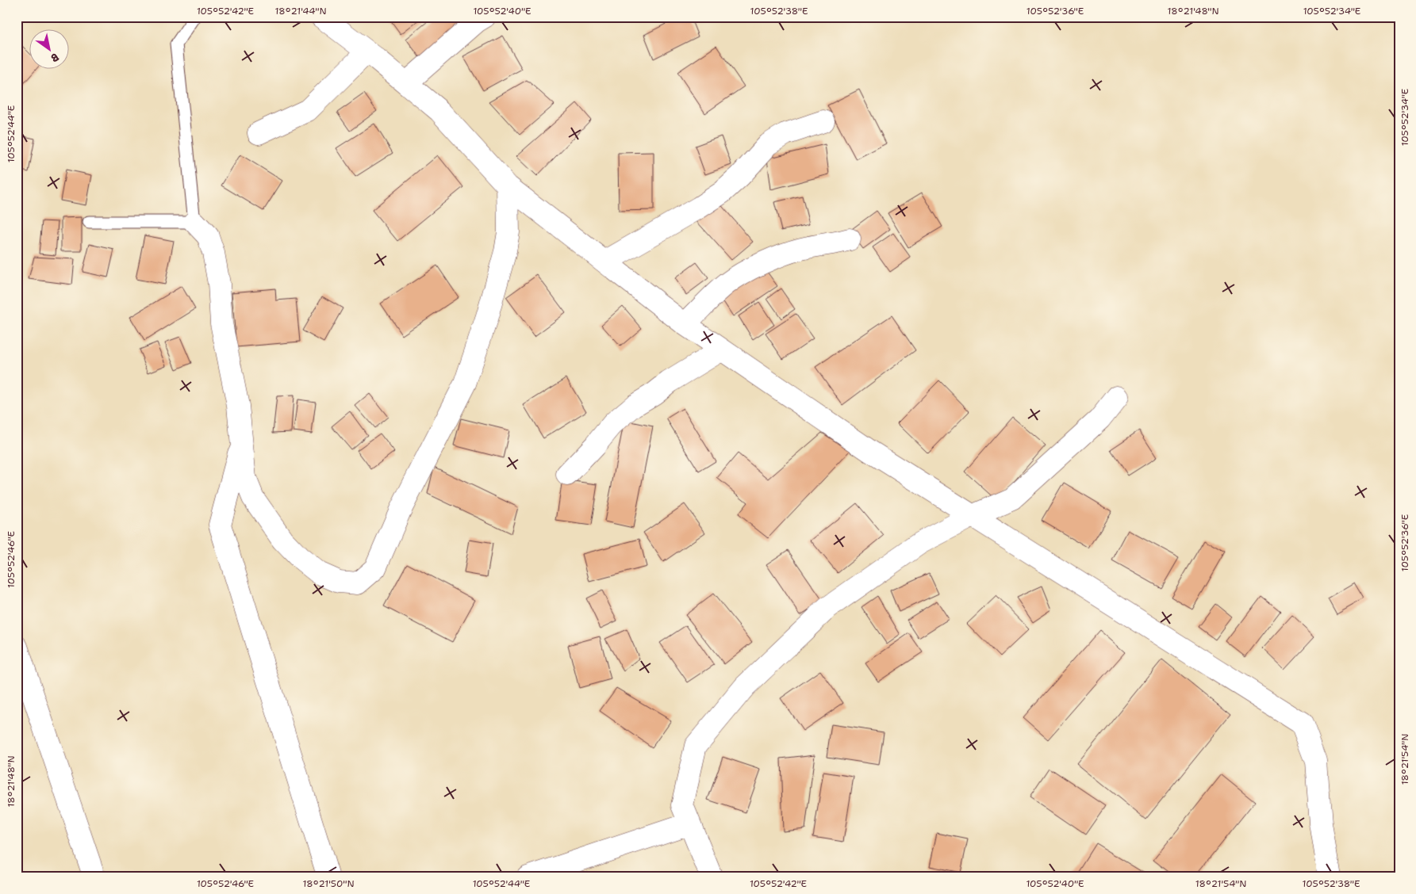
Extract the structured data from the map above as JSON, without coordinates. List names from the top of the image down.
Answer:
{
  "north": "bottom right",
  "coordinates": [
    "105°52'42\"E",
    "18°21'44\"N",
    "105°52'40\"E",
    "105°52'38\"E",
    "105°52'36\"E",
    "18°21'48\"N",
    "105°52'34\"E",
    "105°52'44\"E",
    "105°52'46\"E",
    "18°21'54\"N",
    "18°21'50\"N"
  ]
}
